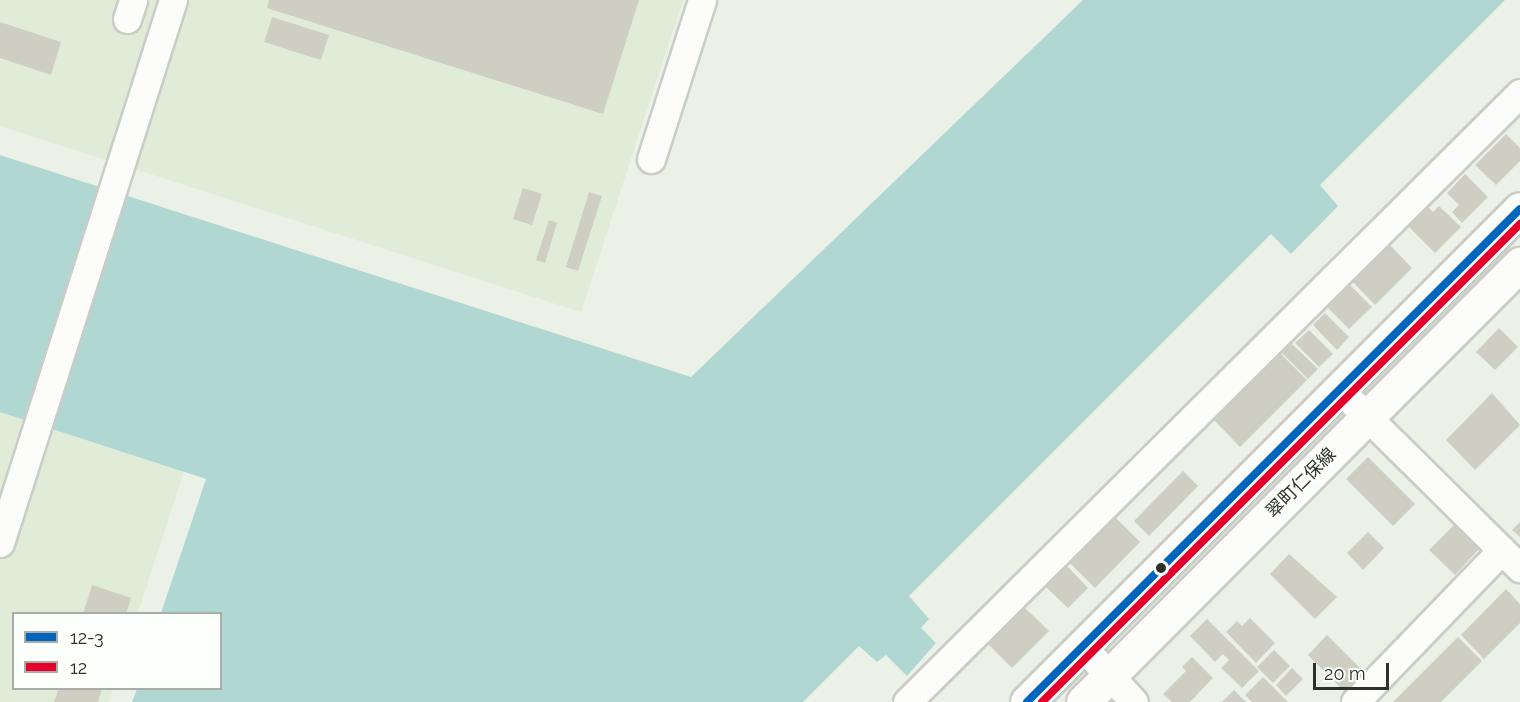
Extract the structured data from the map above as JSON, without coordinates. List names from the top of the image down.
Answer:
{
  "streets": {
    "main road": ["翠町仁保線"]
  },
  "lines": ["transit line 12-3", "transit line 12"],
  "legend": ["12-3", "12"],
  "scale_bar": "20 m"
}
